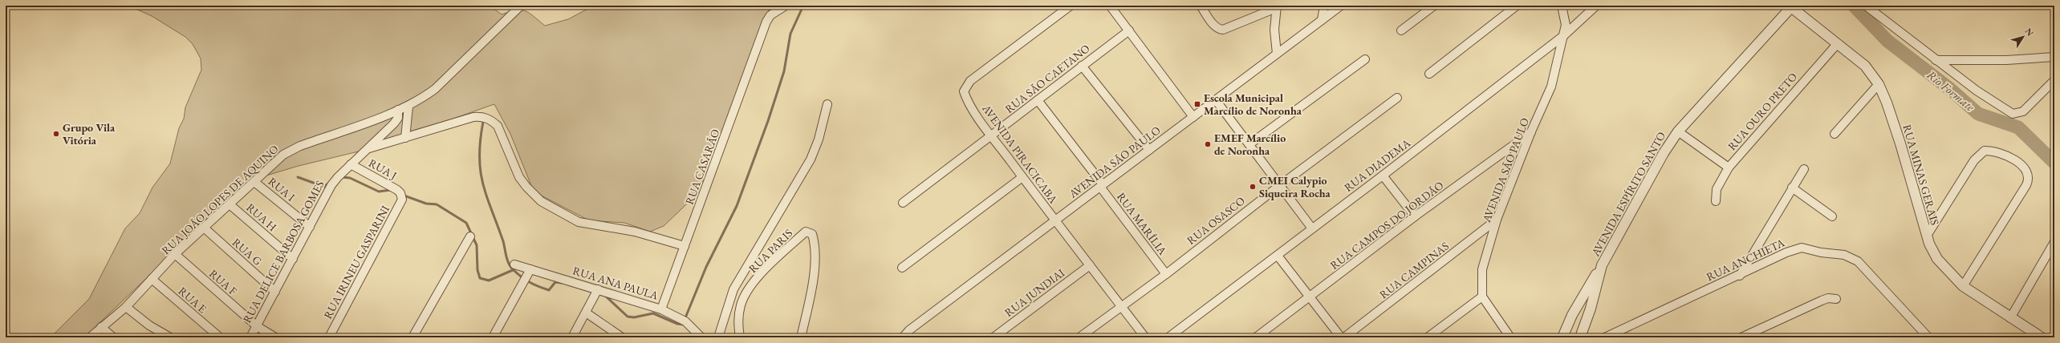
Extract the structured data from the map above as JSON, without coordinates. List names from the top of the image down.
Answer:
{
  "streets": {
    "street": [
      "RUA SÃO CAETANO",
      "RUA OURO PRETO",
      "AVENIDA PIRACICABA",
      "AVENIDA SÃO PAULO",
      "RUA DIADEMA",
      "RUA CASARÃO",
      "RUA J",
      "RUA MINAS GERAIS",
      "RUA I",
      "AVENIDA ESPÍRITO SANTO",
      "RUA JOÃO LOPES DE AQUINO",
      "RUA H",
      "RUA OSASCO",
      "RUA MARÍLIA",
      "RUA CAMPOS DO JORDÃO",
      "RUA PARIS",
      "RUA G",
      "RUA DELICE BARBOSA GOMES",
      "RUA ANCHIETA",
      "RUA IRINEU GASPARINI",
      "RUA CAMPINAS",
      "RUA F",
      "RUA ANA PAULA",
      "RUA JUNDIAI",
      "RUA E"
    ]
  },
  "crossings": [
    ["RUA SÃO CAETANO", "AVENIDA PIRACICABA"],
    ["RUA SÃO CAETANO", "RUA MARÍLIA"],
    ["RUA OURO PRETO", "RUA MINAS GERAIS"],
    ["AVENIDA PIRACICABA", "AVENIDA SÃO PAULO"],
    ["AVENIDA PIRACICABA", "RUA OSASCO"],
    ["AVENIDA PIRACICABA", "RUA JUNDIAI"],
    ["AVENIDA SÃO PAULO", "RUA DIADEMA"],
    ["AVENIDA SÃO PAULO", "RUA MARÍLIA"],
    ["AVENIDA SÃO PAULO", "RUA CAMPOS DO JORDÃO"],
    ["AVENIDA SÃO PAULO", "RUA CAMPINAS"],
    ["RUA CASARÃO", "RUA ANA PAULA"],
    ["RUA J", "RUA DELICE BARBOSA GOMES"],
    ["RUA J", "RUA IRINEU GASPARINI"],
    ["RUA MINAS GERAIS", "AVENIDA ESPÍRITO SANTO"],
    ["RUA I", "RUA JOÃO LOPES DE AQUINO"],
    ["RUA I", "RUA DELICE BARBOSA GOMES"],
    ["RUA JOÃO LOPES DE AQUINO", "RUA H"],
    ["RUA JOÃO LOPES DE AQUINO", "RUA G"],
    ["RUA JOÃO LOPES DE AQUINO", "RUA DELICE BARBOSA GOMES"],
    ["RUA JOÃO LOPES DE AQUINO", "RUA F"],
    ["RUA JOÃO LOPES DE AQUINO", "RUA E"],
    ["RUA H", "RUA DELICE BARBOSA GOMES"],
    ["RUA OSASCO", "RUA MARÍLIA"],
    ["RUA G", "RUA DELICE BARBOSA GOMES"],
    ["RUA DELICE BARBOSA GOMES", "RUA F"]
  ],
  "water": ["Rio Formate"],
  "places": {
    "transit": ["Escola Municipal Marcílio de Noronha"],
    "other": ["Grupo Vila Vitória", "EMEF Marcílio de Noronha", "CMEI Calypio Siqueira Rocha"]
  },
  "north": "top right"
}
